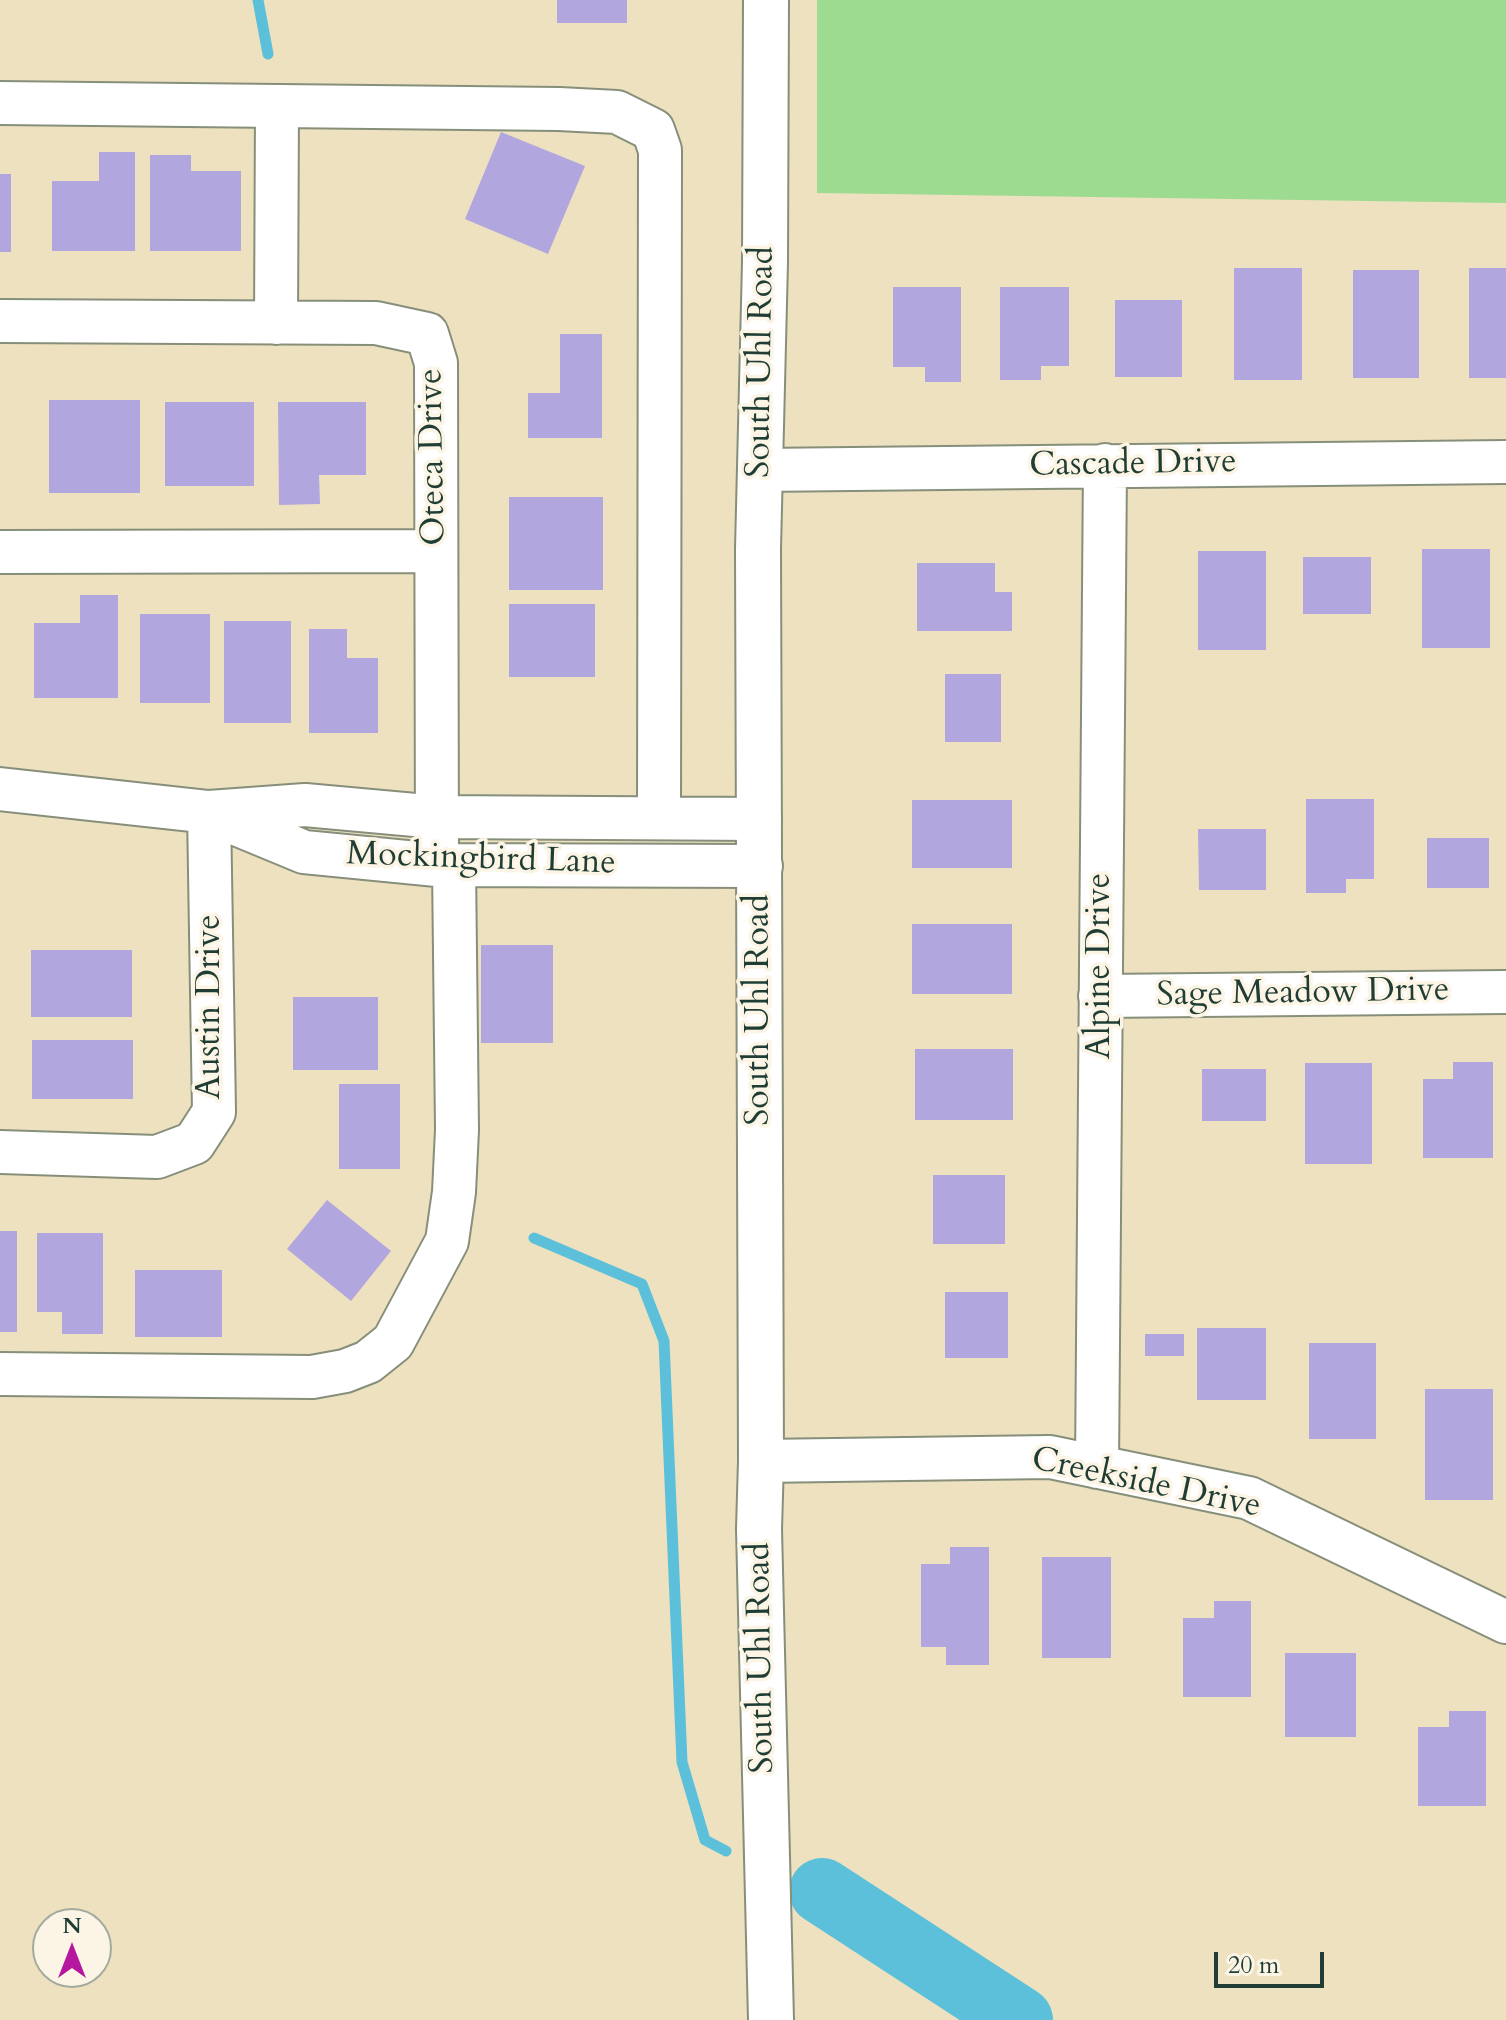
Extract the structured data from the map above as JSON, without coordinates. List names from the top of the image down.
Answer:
{
  "streets": {
    "main road": ["South Uhl Road"],
    "street": [
      "Oteca Drive",
      "Cascade Drive",
      "Mockingbird Lane",
      "Alpine Drive",
      "Sage Meadow Drive",
      "Austin Drive",
      "Creekside Drive"
    ]
  },
  "crossings": [
    ["South Uhl Road", "Cascade Drive"],
    ["South Uhl Road", "Mockingbird Lane"],
    ["South Uhl Road", "Creekside Drive"],
    ["Oteca Drive", "Mockingbird Lane"],
    ["Cascade Drive", "Alpine Drive"],
    ["Mockingbird Lane", "Austin Drive"],
    ["Alpine Drive", "Sage Meadow Drive"],
    ["Alpine Drive", "Creekside Drive"]
  ],
  "scale_bar": "20 m",
  "north": "top"
}
